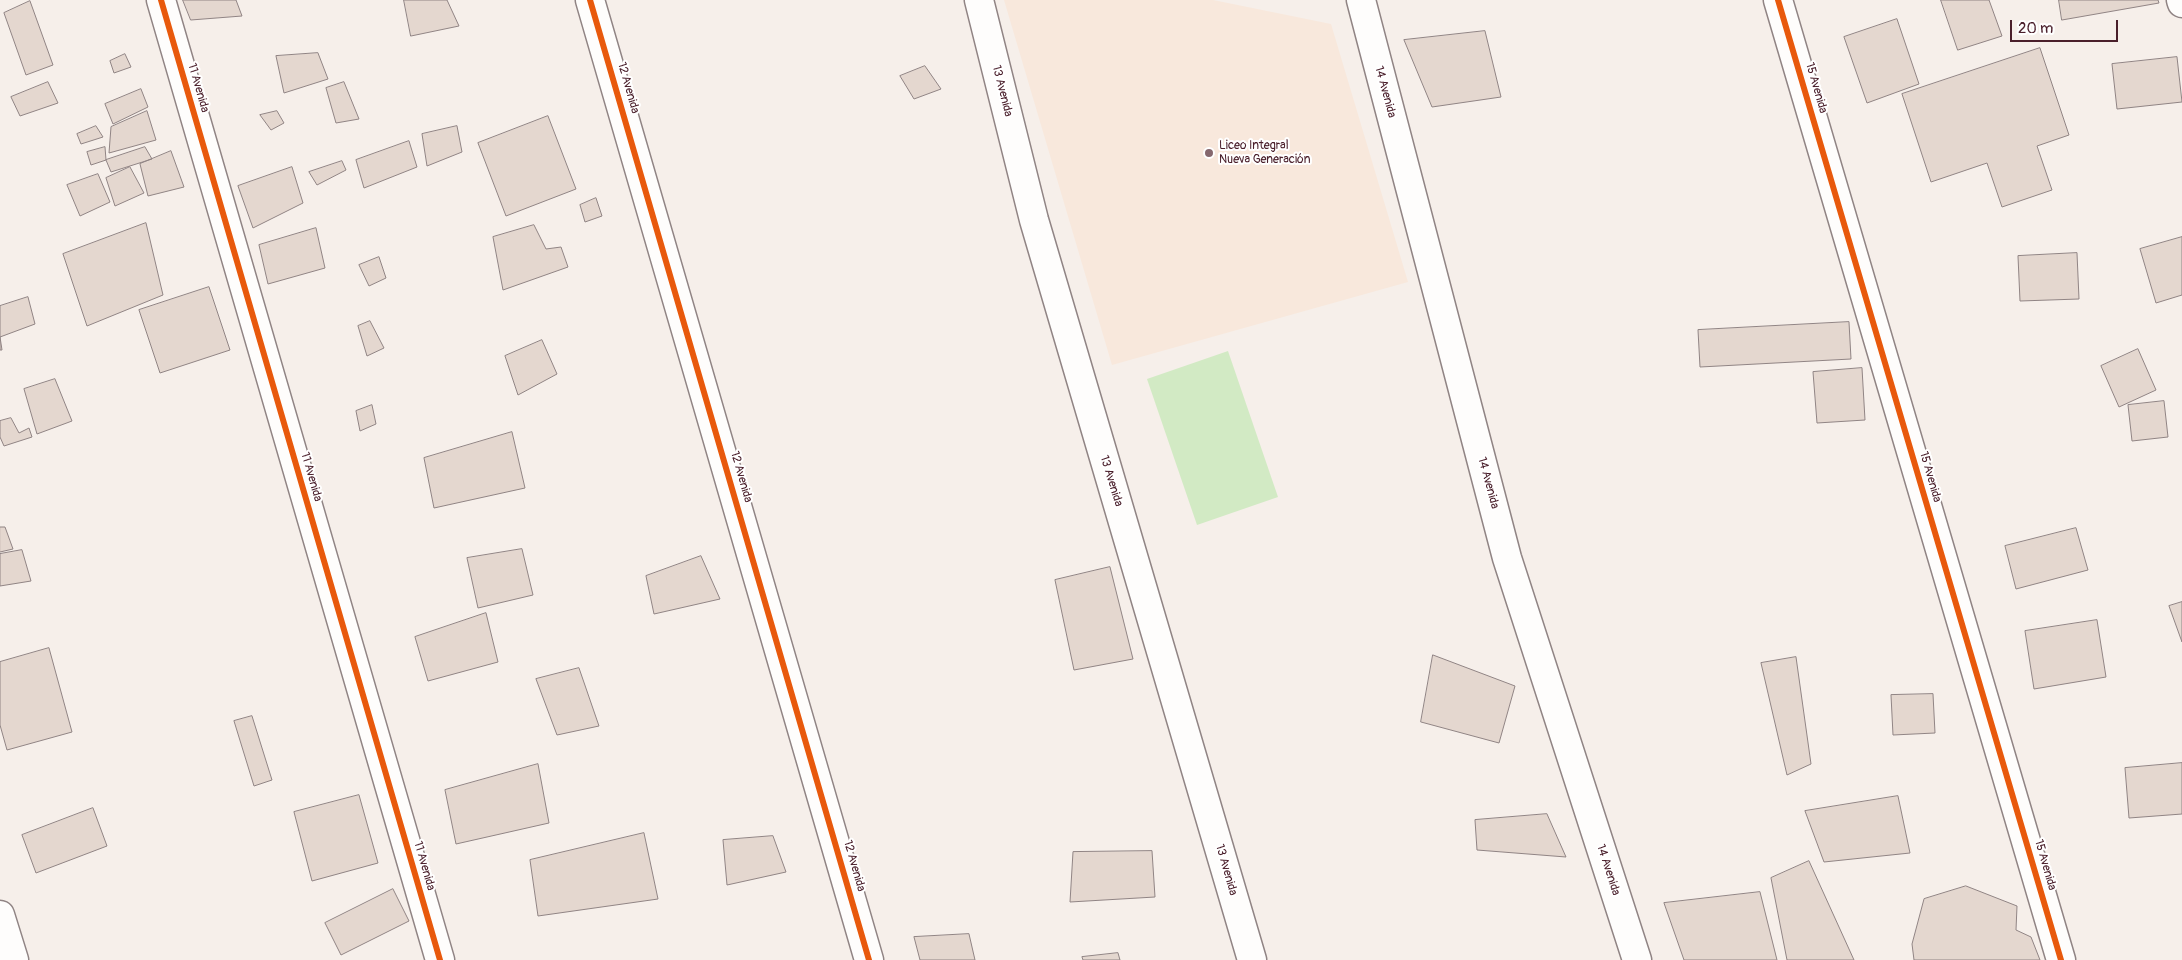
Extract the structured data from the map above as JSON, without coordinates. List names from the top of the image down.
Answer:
{
  "streets": {
    "street": [
      "11 Avenida",
      "12 Avenida",
      "15 Avenida",
      "13 Avenida",
      "14 Avenida"
    ]
  },
  "places": ["Liceo Integral Nueva Generación"],
  "scale_bar": "20 m"
}
